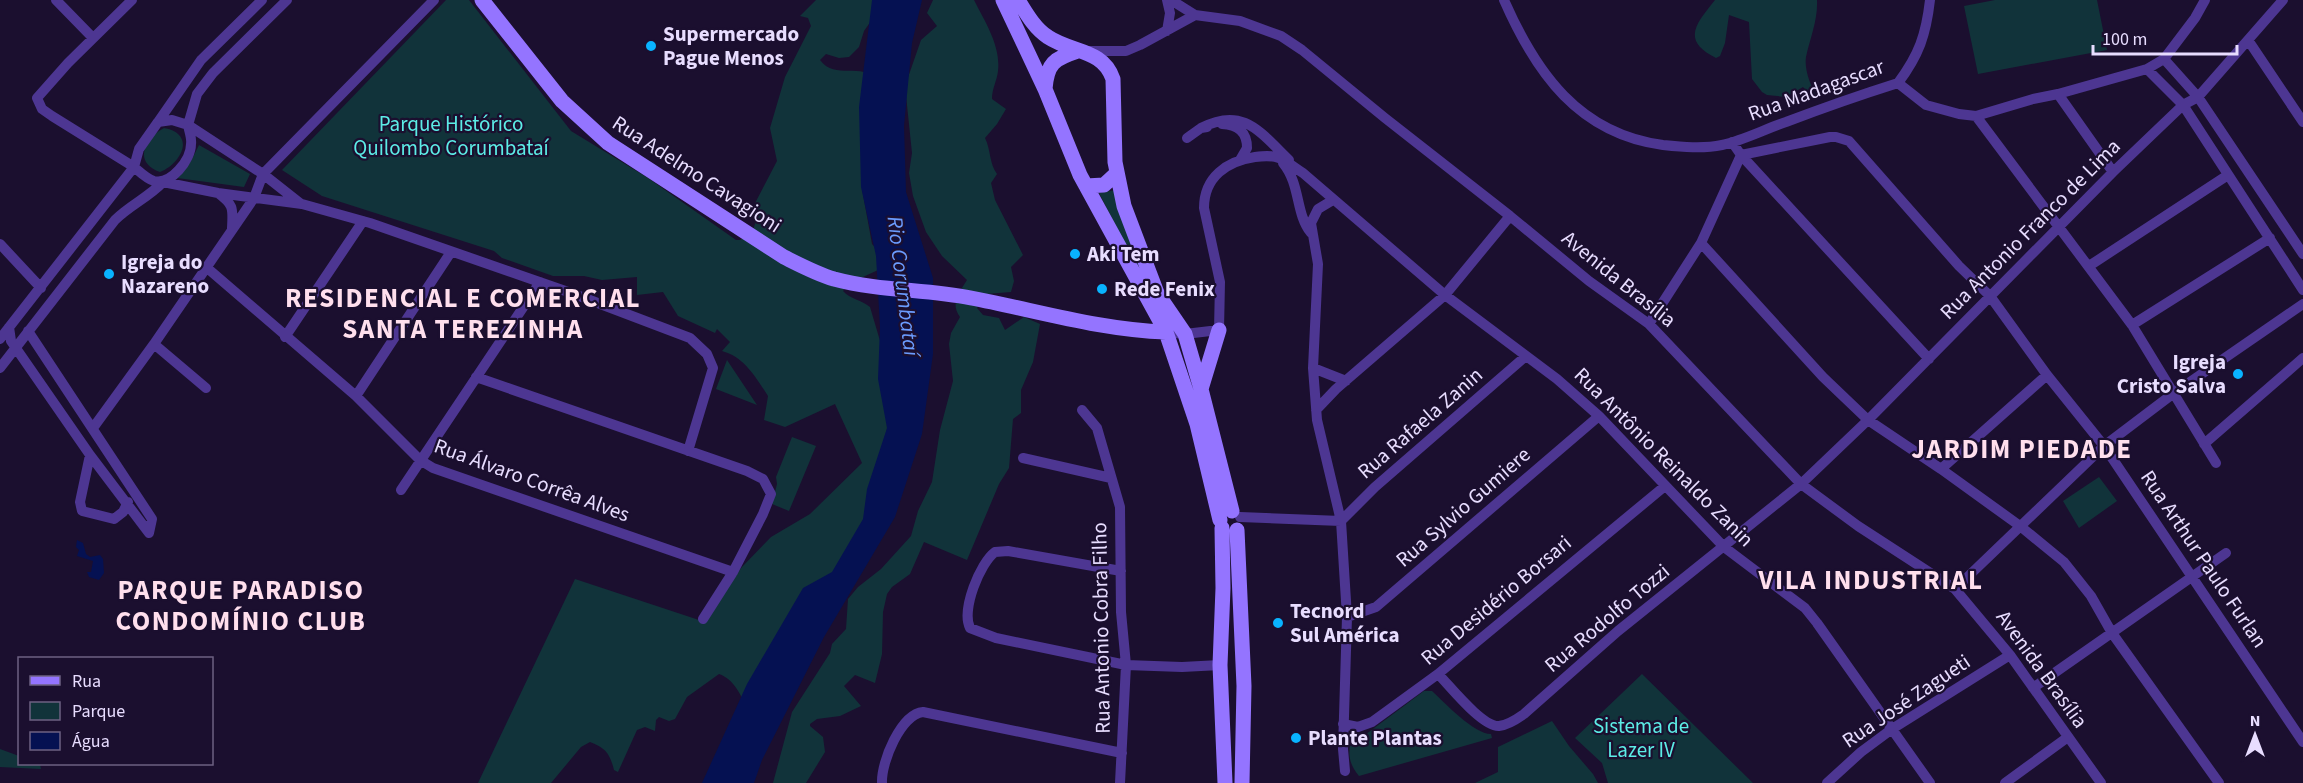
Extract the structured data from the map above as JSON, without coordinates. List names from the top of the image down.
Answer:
{
  "streets": {
    "street": [
      "Rua Madagascar",
      "Rua Adelmo Cavagioni",
      "Rua Antonio Franco de Lima",
      "Avenida Brasília",
      "Rua Rafaela Zanin",
      "Rua Antônio Reinaldo Zanin",
      "Rua Álvaro Corrêa Alves",
      "Rua Sylvio Gumiere",
      "Rua Arthur Paulo Furlan",
      "Rua Desidério Borsari",
      "Rua Rodolfo Tozzi",
      "Rua Antonio Cobra Filho",
      "Rua José Zagueti"
    ]
  },
  "crossings": [
    ["Rua Antonio Franco de Lima", "Avenida Brasília"],
    ["Rua Antonio Franco de Lima", "Rua Arthur Paulo Furlan"],
    ["Rua Antonio Franco de Lima", "Rua Rodolfo Tozzi"],
    ["Avenida Brasília", "Rua Rodolfo Tozzi"],
    ["Avenida Brasília", "Rua José Zagueti"],
    ["Rua Rafaela Zanin", "Rua Antônio Reinaldo Zanin"],
    ["Rua Antônio Reinaldo Zanin", "Rua Sylvio Gumiere"],
    ["Rua Antônio Reinaldo Zanin", "Rua Desidério Borsari"],
    ["Rua Antônio Reinaldo Zanin", "Rua Rodolfo Tozzi"],
    ["Rua Antônio Reinaldo Zanin", "Rua José Zagueti"],
    ["Rua Desidério Borsari", "Rua Rodolfo Tozzi"]
  ],
  "districts": [
    "RESIDENCIAL E COMERCIAL SANTA TEREZINHA",
    "JARDIM PIEDADE",
    "VILA INDUSTRIAL",
    "PARQUE PARADISO CONDOMÍNIO CLUB"
  ],
  "water": ["Rio Corumbataí"],
  "parks": ["Parque Histórico Quilombo Corumbataí", "Sistema de Lazer IV"],
  "places": [
    "Supermercado Pague Menos",
    "Aki Tem",
    "Igreja do Nazareno",
    "Rede Fenix",
    "Igreja Cristo Salva",
    "Tecnord Sul América",
    "Plante Plantas"
  ],
  "legend": ["Rua", "Parque", "Água"],
  "scale_bar": "100 m",
  "north": "top"
}
